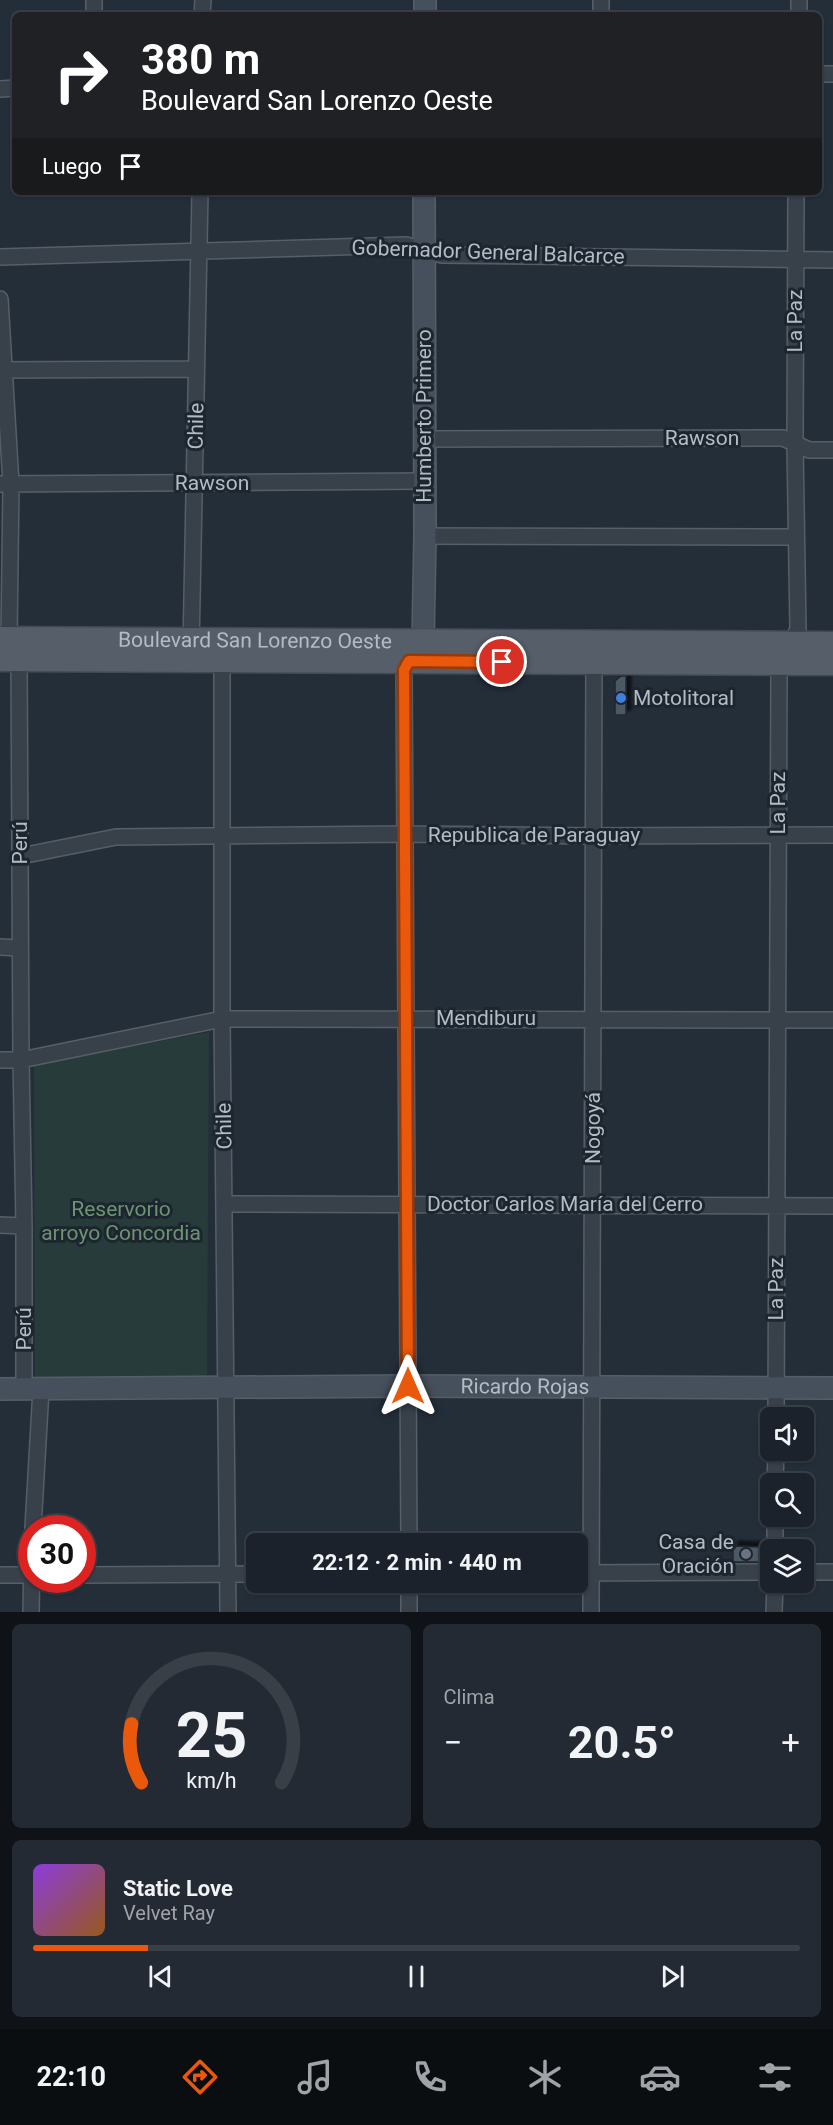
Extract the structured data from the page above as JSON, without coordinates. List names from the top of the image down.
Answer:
{
  "streets": {
    "main road": ["Boulevard San Lorenzo Oeste"],
    "street": [
      "Gobernador General Balcarce",
      "La Paz",
      "Humberto Primero",
      "Chile",
      "Rawson",
      "Republica de Paraguay",
      "Perú",
      "Mendiburu",
      "Nogoyá",
      "Doctor Carlos María del Cerro",
      "Ricardo Rojas"
    ]
  },
  "crossings": [
    ["Gobernador General Balcarce", "La Paz"],
    ["Gobernador General Balcarce", "Humberto Primero"],
    ["Gobernador General Balcarce", "Chile"],
    ["La Paz", "Rawson"],
    ["La Paz", "Boulevard San Lorenzo Oeste"],
    ["La Paz", "Republica de Paraguay"],
    ["La Paz", "Mendiburu"],
    ["La Paz", "Doctor Carlos María del Cerro"],
    ["La Paz", "Ricardo Rojas"],
    ["Humberto Primero", "Rawson"],
    ["Humberto Primero", "Boulevard San Lorenzo Oeste"],
    ["Chile", "Rawson"],
    ["Chile", "Boulevard San Lorenzo Oeste"],
    ["Chile", "Republica de Paraguay"],
    ["Chile", "Mendiburu"],
    ["Chile", "Doctor Carlos María del Cerro"],
    ["Chile", "Ricardo Rojas"],
    ["Rawson", "Perú"],
    ["Boulevard San Lorenzo Oeste", "Perú"],
    ["Boulevard San Lorenzo Oeste", "Nogoyá"],
    ["Republica de Paraguay", "Perú"],
    ["Republica de Paraguay", "Nogoyá"],
    ["Perú", "Mendiburu"],
    ["Perú", "Ricardo Rojas"],
    ["Mendiburu", "Nogoyá"],
    ["Nogoyá", "Doctor Carlos María del Cerro"],
    ["Nogoyá", "Ricardo Rojas"]
  ],
  "parks": ["Reservorio arroyo Concordia"],
  "places": ["Motolitoral", "Casa de Oración"],
  "page": {
    "turn": ["380 m", "Boulevard San Lorenzo Oeste"],
    "then": "Luego",
    "limit": "30",
    "trip": "22:12 · 2 min · 440 m",
    "tile": "Clima",
    "heat": ["−", "20.5°", "+"],
    "song": ["Static Love", "Velvet Ray"],
    "tabs": "22:10",
    "gauge": ["25", "km/h"]
  }
}
